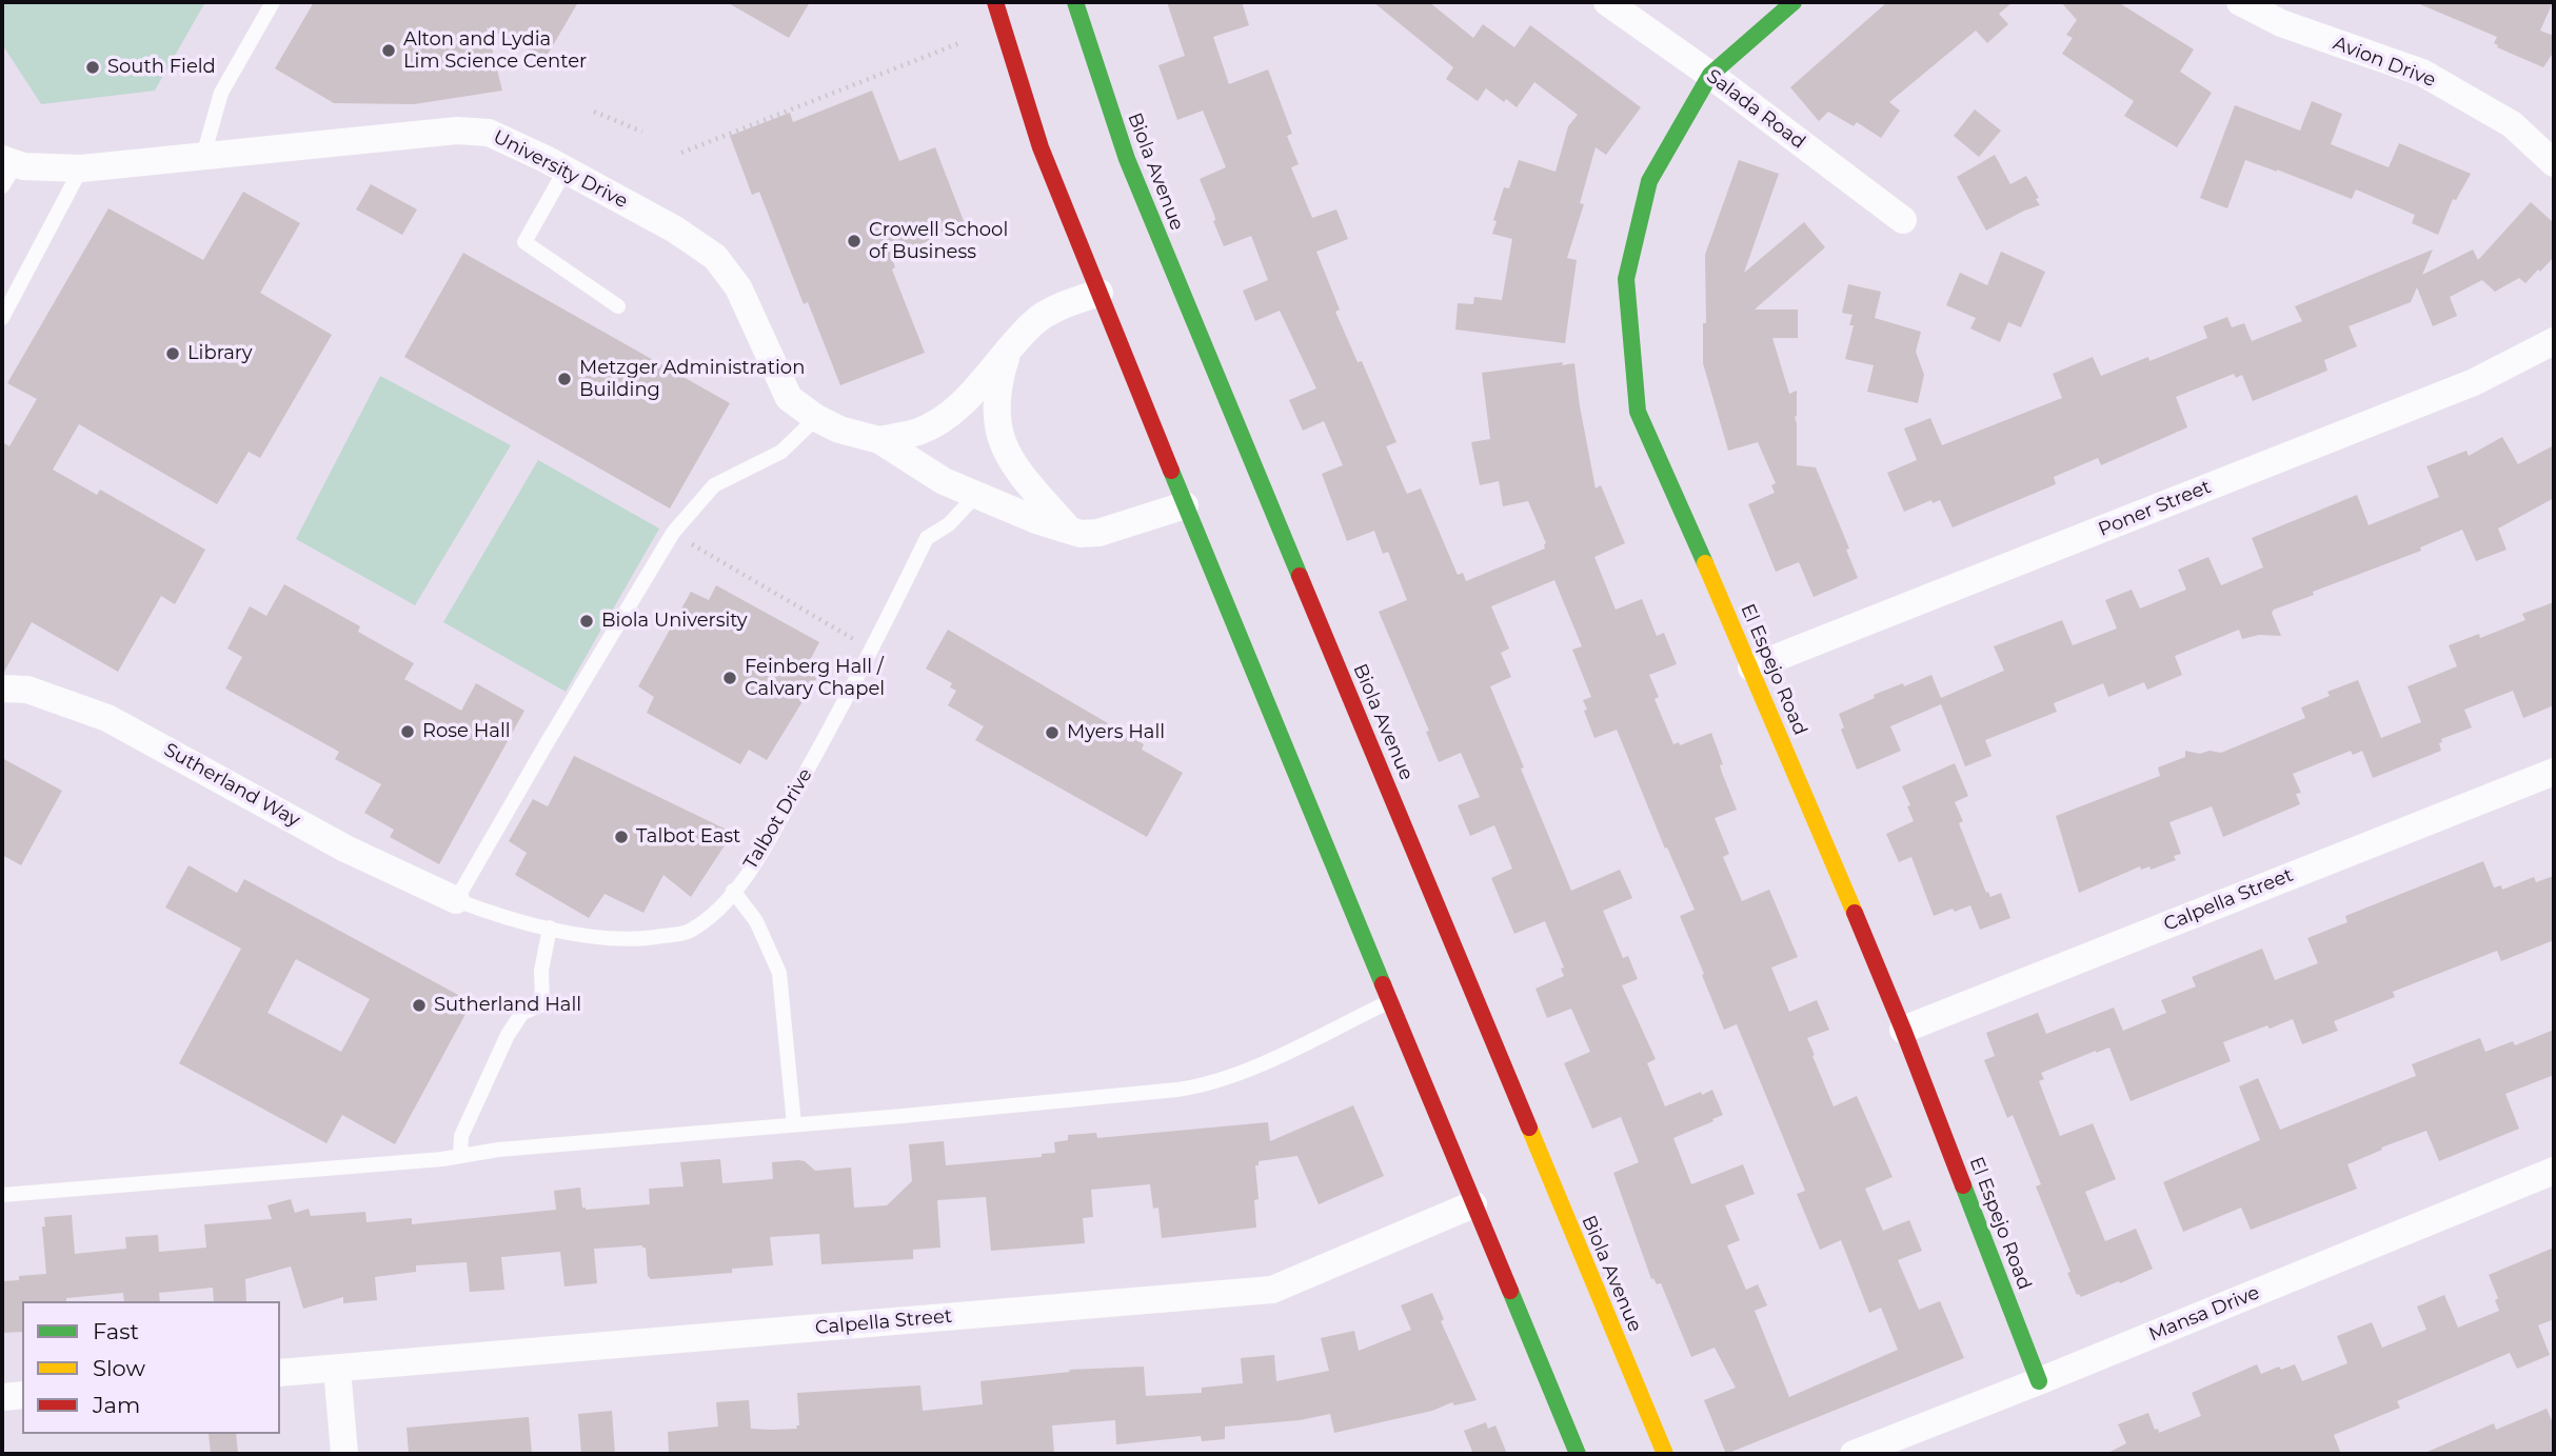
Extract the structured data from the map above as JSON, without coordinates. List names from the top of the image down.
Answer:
{
  "streets": {
    "street": [
      "Avion Drive",
      "Salada Road",
      "University Drive",
      "Biola Avenue",
      "Poner Street",
      "El Espejo Road",
      "Sutherland Way",
      "Calpella Street",
      "Mansa Drive"
    ],
    "lane": ["Talbot Drive"]
  },
  "crossings": [
    ["Salada Road", "El Espejo Road"],
    ["University Drive", "Talbot Drive"],
    ["Poner Street", "El Espejo Road"],
    ["El Espejo Road", "Calpella Street"],
    ["El Espejo Road", "Mansa Drive"],
    ["Sutherland Way", "Talbot Drive"]
  ],
  "places": [
    "Alton and Lydia Lim Science Center",
    "South Field",
    "Crowell School of Business",
    "Library",
    "Metzger Administration Building",
    "Biola University",
    "Feinberg Hall / Calvary Chapel",
    "Rose Hall",
    "Myers Hall",
    "Talbot East",
    "Sutherland Hall"
  ],
  "legend": ["Fast", "Slow", "Jam"]
}
